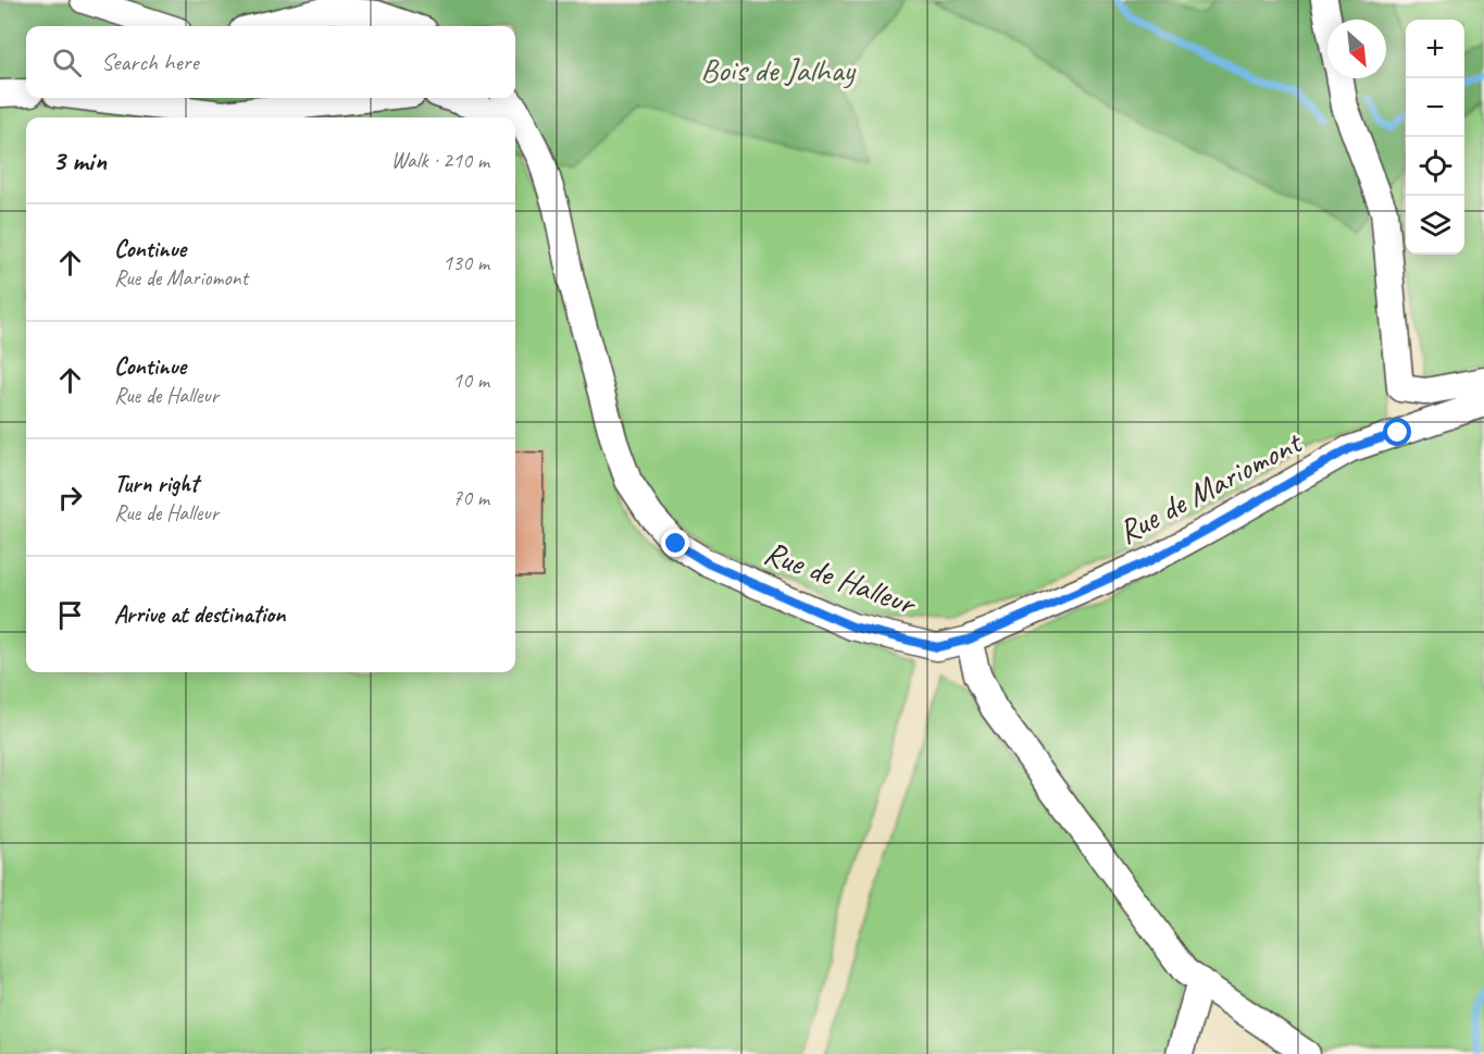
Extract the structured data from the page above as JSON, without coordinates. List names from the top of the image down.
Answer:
{
  "streets": {
    "street": ["Rue de Mariomont", "Rue de Halleur"]
  },
  "crossings": [
    ["Rue de Mariomont", "Rue de Halleur"]
  ],
  "parks": ["Bois de Jalhay"],
  "north": "bottom right",
  "page": {
    "map_buttons": ["+", "−"],
    "search": "Search here",
    "heading": ["3 min", "Walk · 210 m"],
    "list": [
      ["Continue", "Rue de Mariomont", "130 m"],
      ["Continue", "Rue de Halleur", "10 m"],
      ["Turn right", "Rue de Halleur", "70 m"],
      "Arrive at destination"
    ]
  }
}
